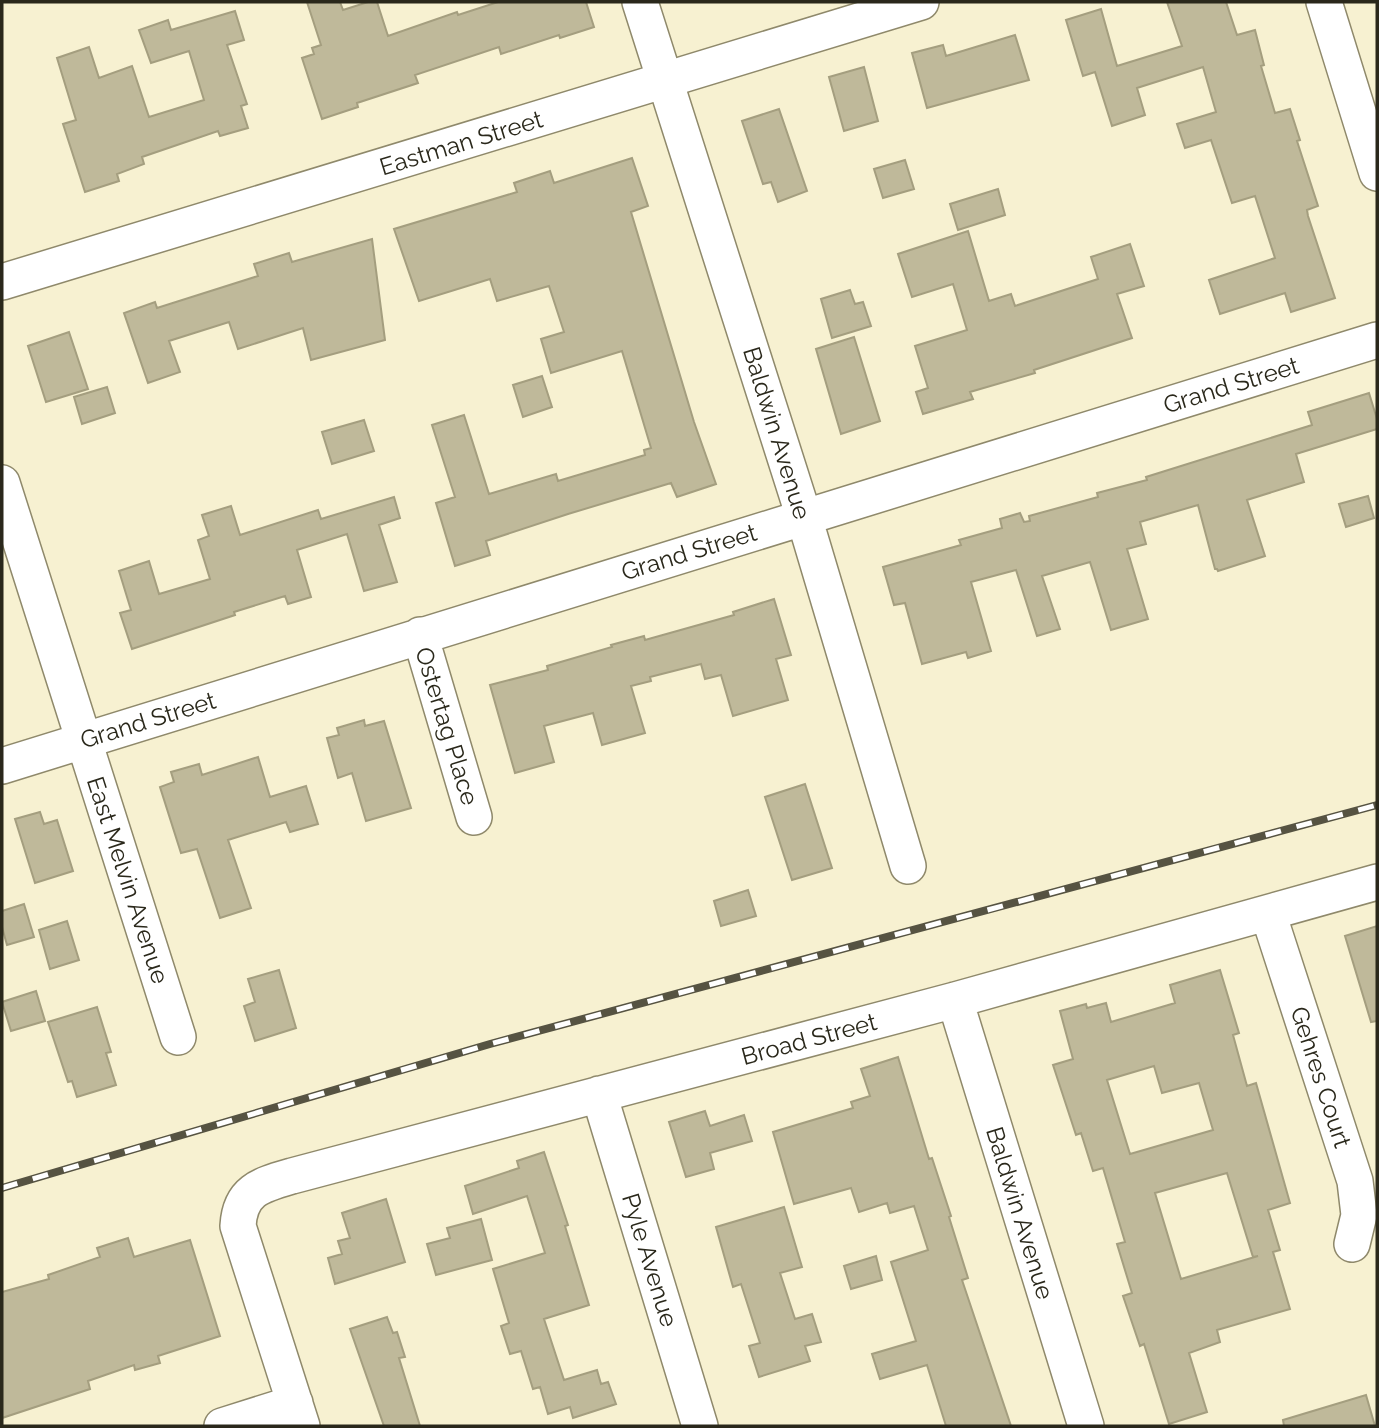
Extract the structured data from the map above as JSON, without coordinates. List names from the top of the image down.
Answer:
{
  "streets": {
    "street": [
      "Eastman Street",
      "Grand Street",
      "Baldwin Avenue",
      "Ostertag Place",
      "East Melvin Avenue",
      "Broad Street",
      "Gehres Court",
      "Pyle Avenue"
    ]
  },
  "crossings": [
    ["Eastman Street", "Baldwin Avenue"],
    ["Grand Street", "Baldwin Avenue"],
    ["Grand Street", "Ostertag Place"],
    ["Grand Street", "East Melvin Avenue"],
    ["Baldwin Avenue", "Broad Street"],
    ["Broad Street", "Gehres Court"],
    ["Broad Street", "Pyle Avenue"]
  ]
}
